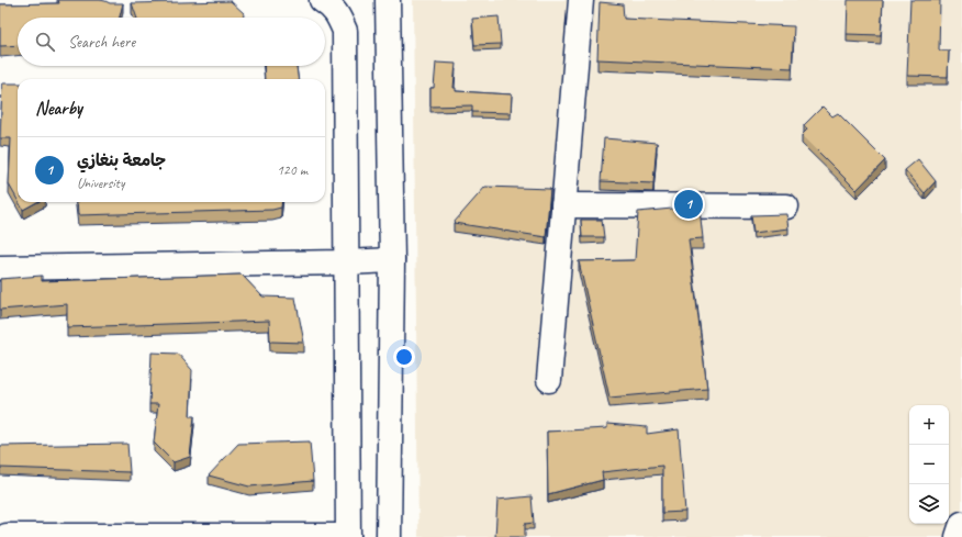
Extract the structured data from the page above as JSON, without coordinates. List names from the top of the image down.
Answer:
{
  "page": {
    "search": "Search here",
    "heading": "Nearby",
    "list": [
      {
        "mark": "1",
        "name": "جامعة بنغازي",
        "note": "University",
        "value": "120 m"
      }
    ],
    "pins": "1",
    "map_buttons": ["+", "−"]
  }
}
